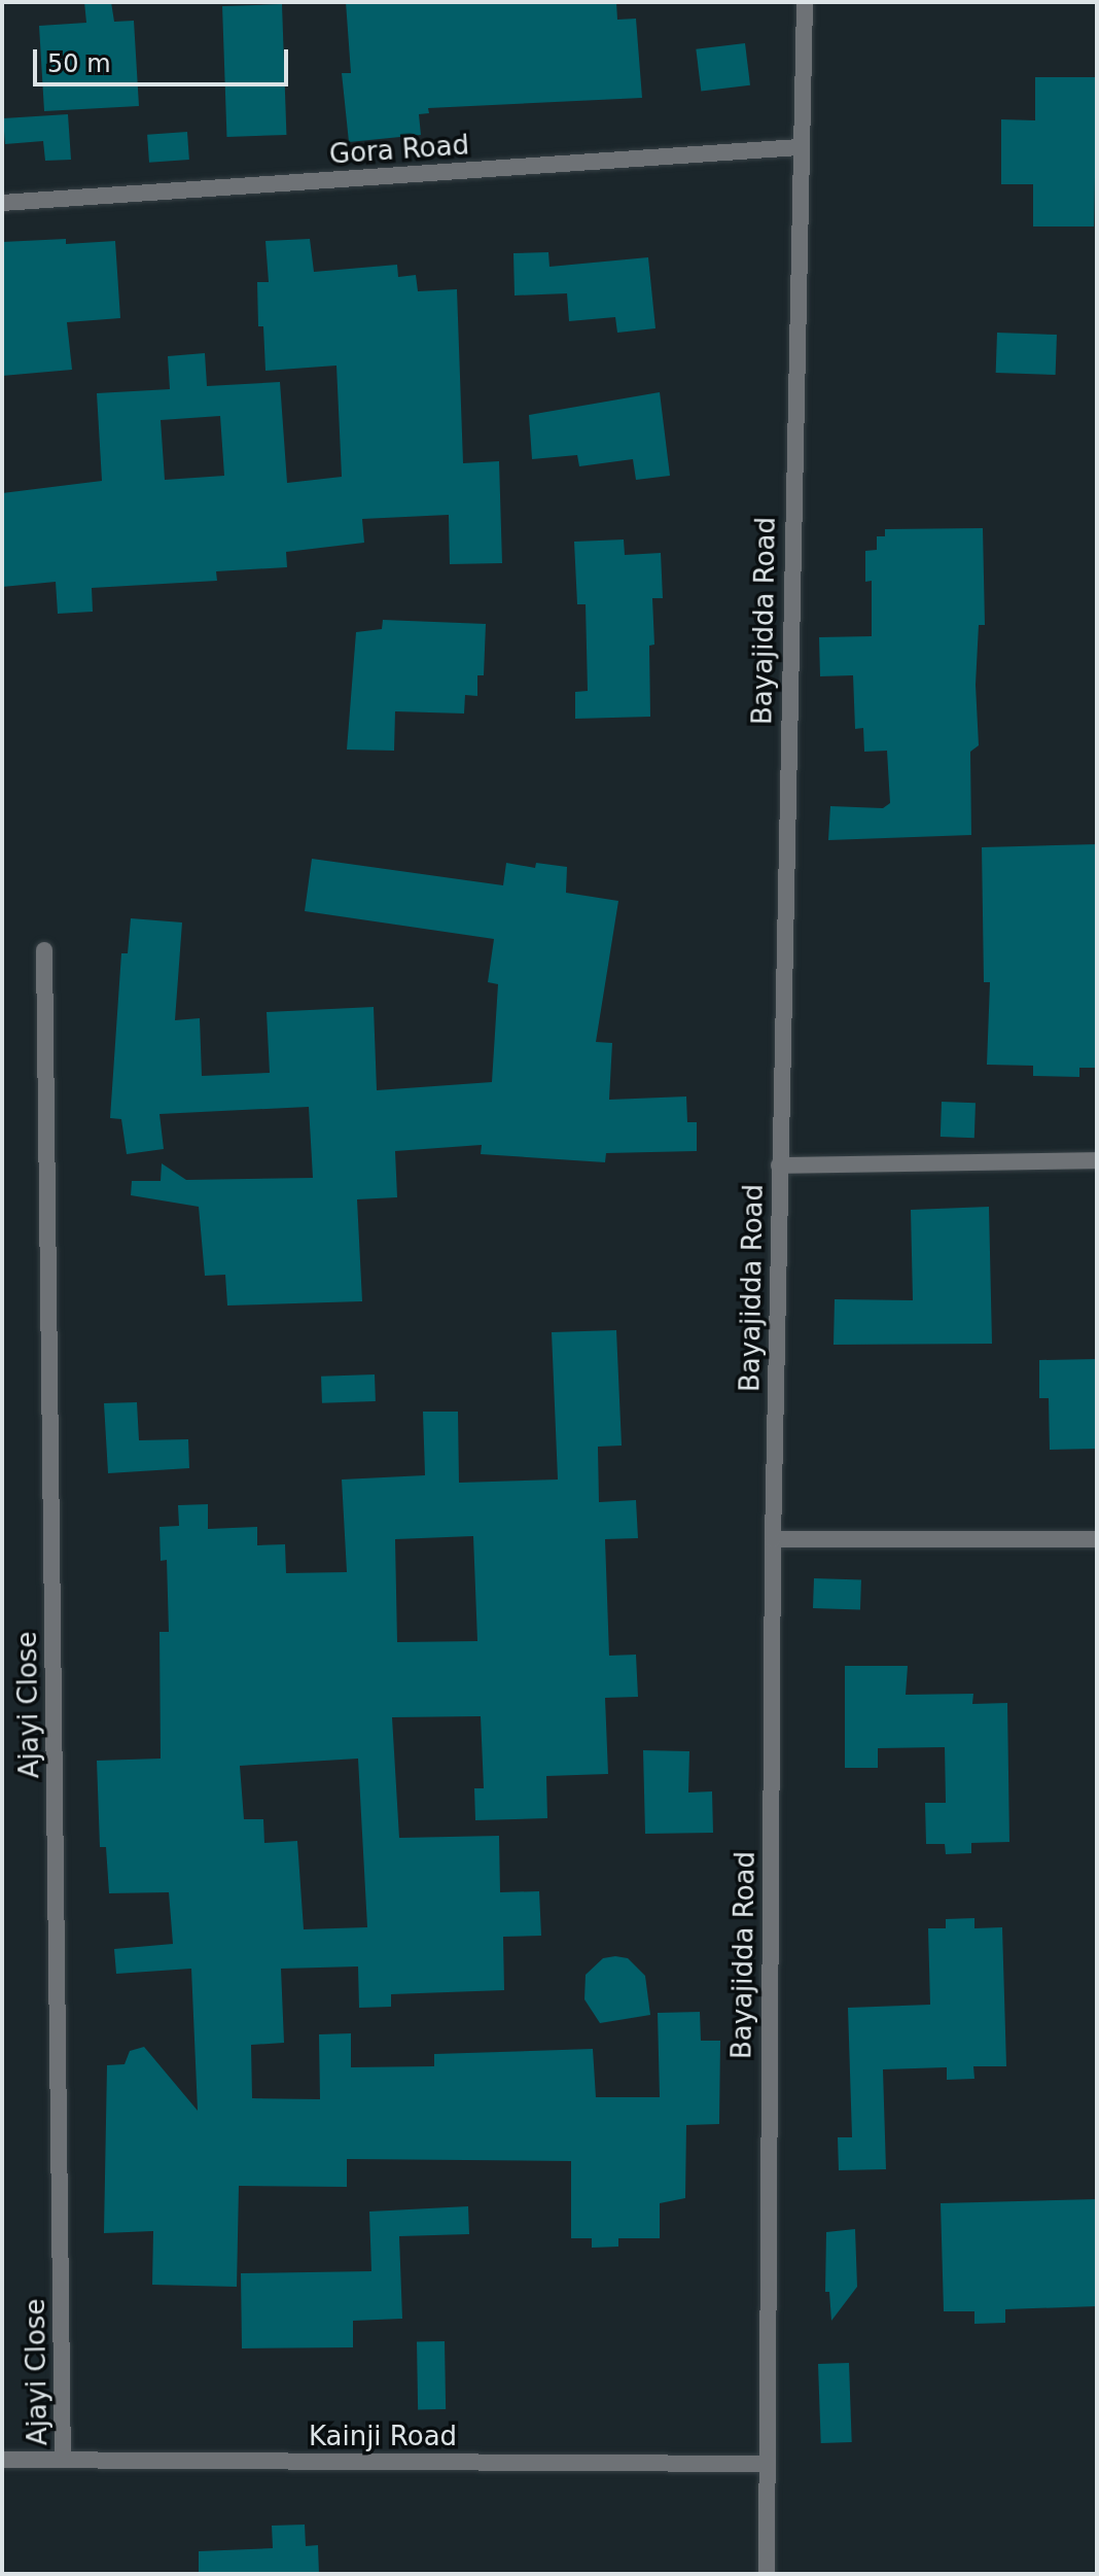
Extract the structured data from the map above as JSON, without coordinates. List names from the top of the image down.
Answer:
{
  "streets": {
    "street": [
      "Gora Road",
      "Bayajidda Road",
      "Ajayi Close",
      "Kainji Road"
    ]
  },
  "crossings": [
    ["Gora Road", "Bayajidda Road"],
    ["Bayajidda Road", "Kainji Road"],
    ["Ajayi Close", "Kainji Road"]
  ],
  "scale_bar": "50 m"
}
